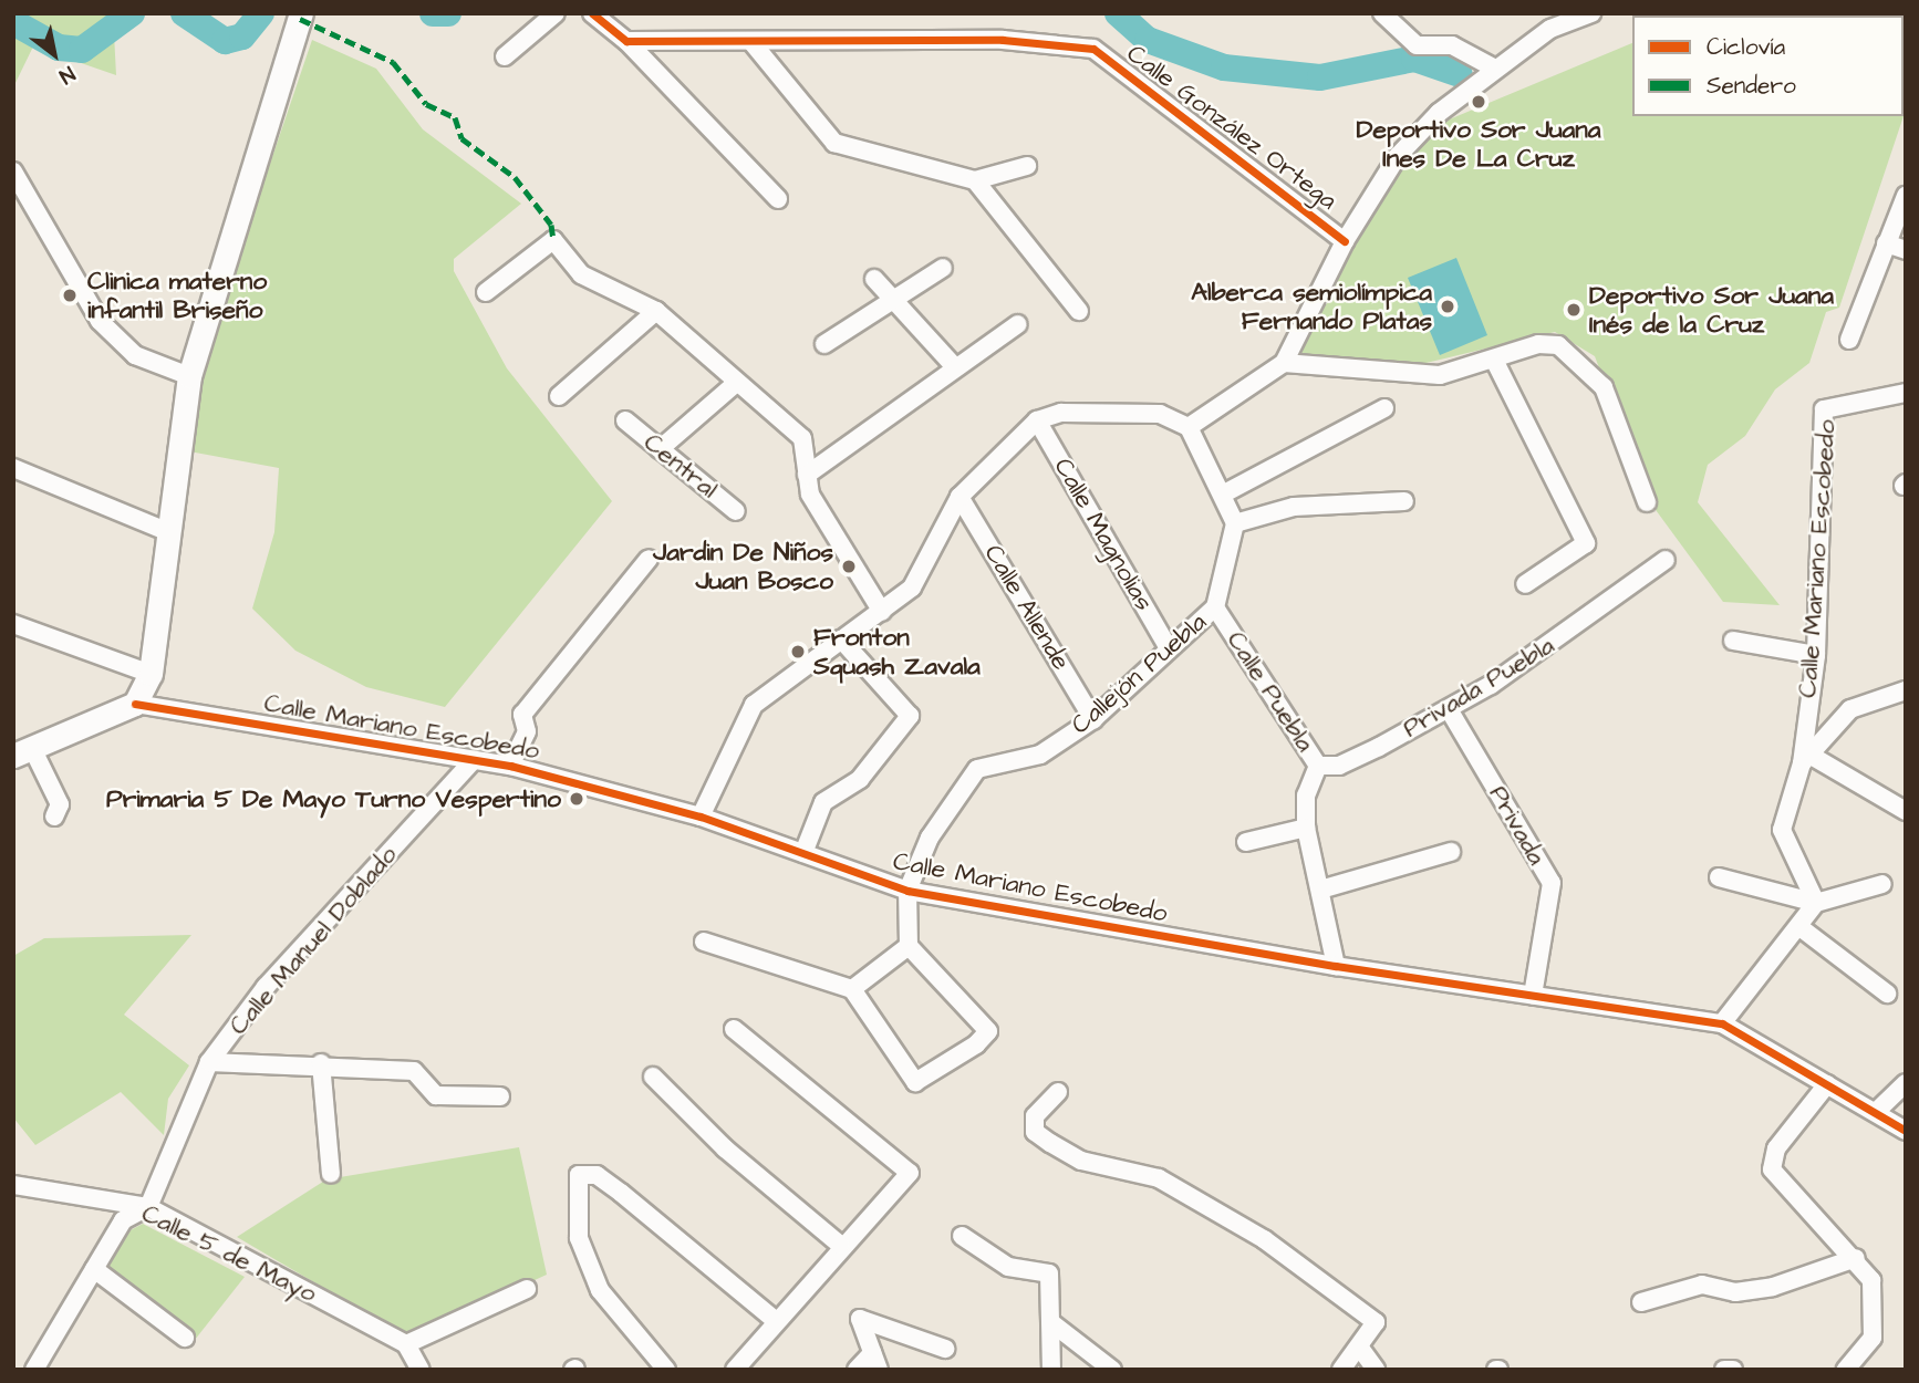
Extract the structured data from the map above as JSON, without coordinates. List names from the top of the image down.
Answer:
{
  "streets": {
    "street": [
      "Calle González Ortega",
      "Central",
      "Calle Magnolias",
      "Calle Mariano Escobedo",
      "Calle Allende",
      "Callejón Puebla",
      "Privada Puebla",
      "Calle Puebla",
      "Privada",
      "Calle Manuel Doblado",
      "Calle 5 de Mayo"
    ]
  },
  "crossings": [
    ["Calle Magnolias", "Callejón Puebla"],
    ["Calle Mariano Escobedo", "Callejón Puebla"],
    ["Calle Mariano Escobedo", "Calle Puebla"],
    ["Calle Mariano Escobedo", "Privada"],
    ["Calle Mariano Escobedo", "Calle Manuel Doblado"],
    ["Calle Allende", "Callejón Puebla"],
    ["Callejón Puebla", "Calle Puebla"],
    ["Privada Puebla", "Calle Puebla"],
    ["Privada Puebla", "Privada"],
    ["Calle Manuel Doblado", "Calle 5 de Mayo"]
  ],
  "places": [
    "Deportivo Sor Juana Ines De La Cruz",
    "Clinica materno infantil Briseño",
    "Alberca semiolímpica Fernando Platas",
    "Deportivo Sor Juana Inés de la Cruz",
    "Jardin De Niños Juan Bosco",
    "Fronton Squash Zavala",
    "Primaria 5 De Mayo Turno Vespertino"
  ],
  "legend": ["Ciclovía", "Sendero"],
  "north": "bottom right"
}
